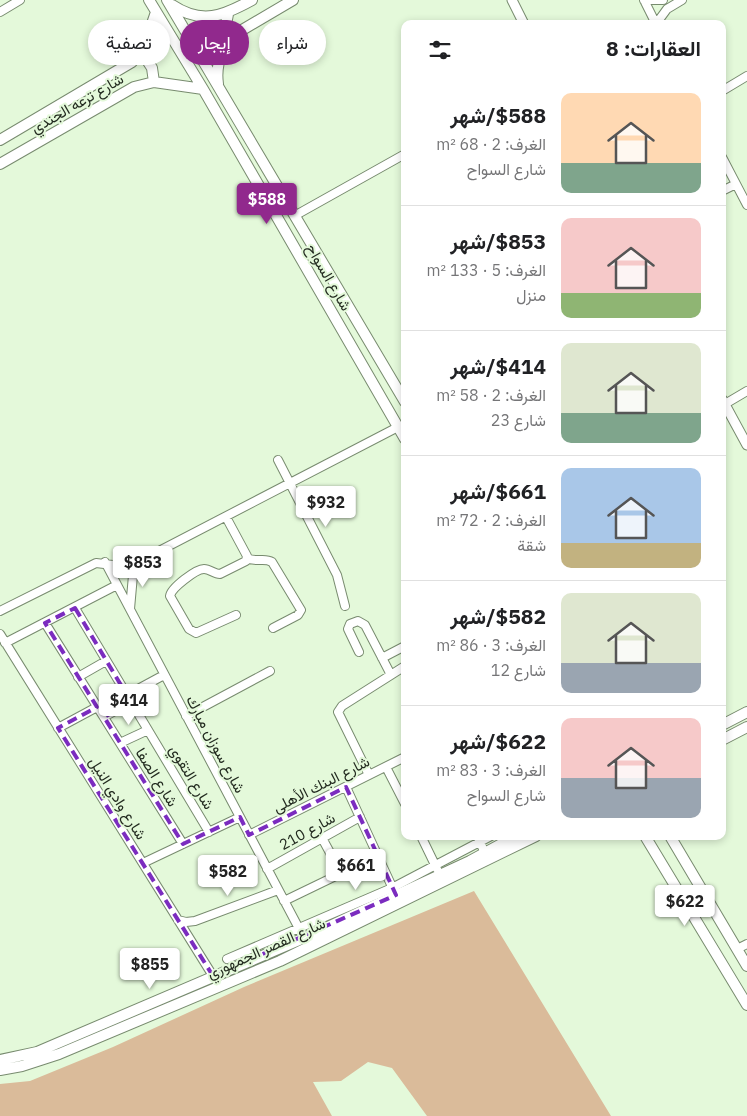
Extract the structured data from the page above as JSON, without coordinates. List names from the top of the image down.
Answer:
{
  "streets": {
    "main road": ["شارع ترعه الجندي", "شارع السواح", "شارع القصر الجمهوري"],
    "street": [
      "شارع سوزان مبارك",
      "شارع الصفا",
      "شارع التقوي",
      "شارع البنك الأهلى",
      "شارع وادي النيل",
      "شارع 210"
    ]
  },
  "crossings": [
    ["شارع ترعه الجندي", "شارع السواح"],
    ["شارع سوزان مبارك", "شارع البنك الأهلى"],
    ["شارع سوزان مبارك", "شارع 210"],
    ["شارع سوزان مبارك", "شارع القصر الجمهوري"],
    ["شارع وادي النيل", "شارع القصر الجمهوري"]
  ],
  "page": {
    "chip": ["شراء", "إيجار", "تصفية"],
    "heading": "العقارات: 8",
    "list": [
      {
        "name": "$588/شهر",
        "note": "الغرف: 2 · 68 m² · شارع السواح"
      },
      {
        "name": "$853/شهر",
        "note": "الغرف: 5 · 133 m² · منزل"
      },
      {
        "name": "$414/شهر",
        "note": "الغرف: 2 · 58 m² · شارع 23"
      },
      {
        "name": "$661/شهر",
        "note": "الغرف: 2 · 72 m² · شقة"
      },
      {
        "name": "$582/شهر",
        "note": "الغرف: 3 · 86 m² · شارع 12"
      },
      {
        "name": "$622/شهر",
        "note": "الغرف: 3 · 83 m² · شارع السواح"
      }
    ],
    "price": [
      "$588",
      "$932",
      "$853",
      "$414",
      "$661",
      "$582",
      "$622",
      "$855"
    ]
  }
}
